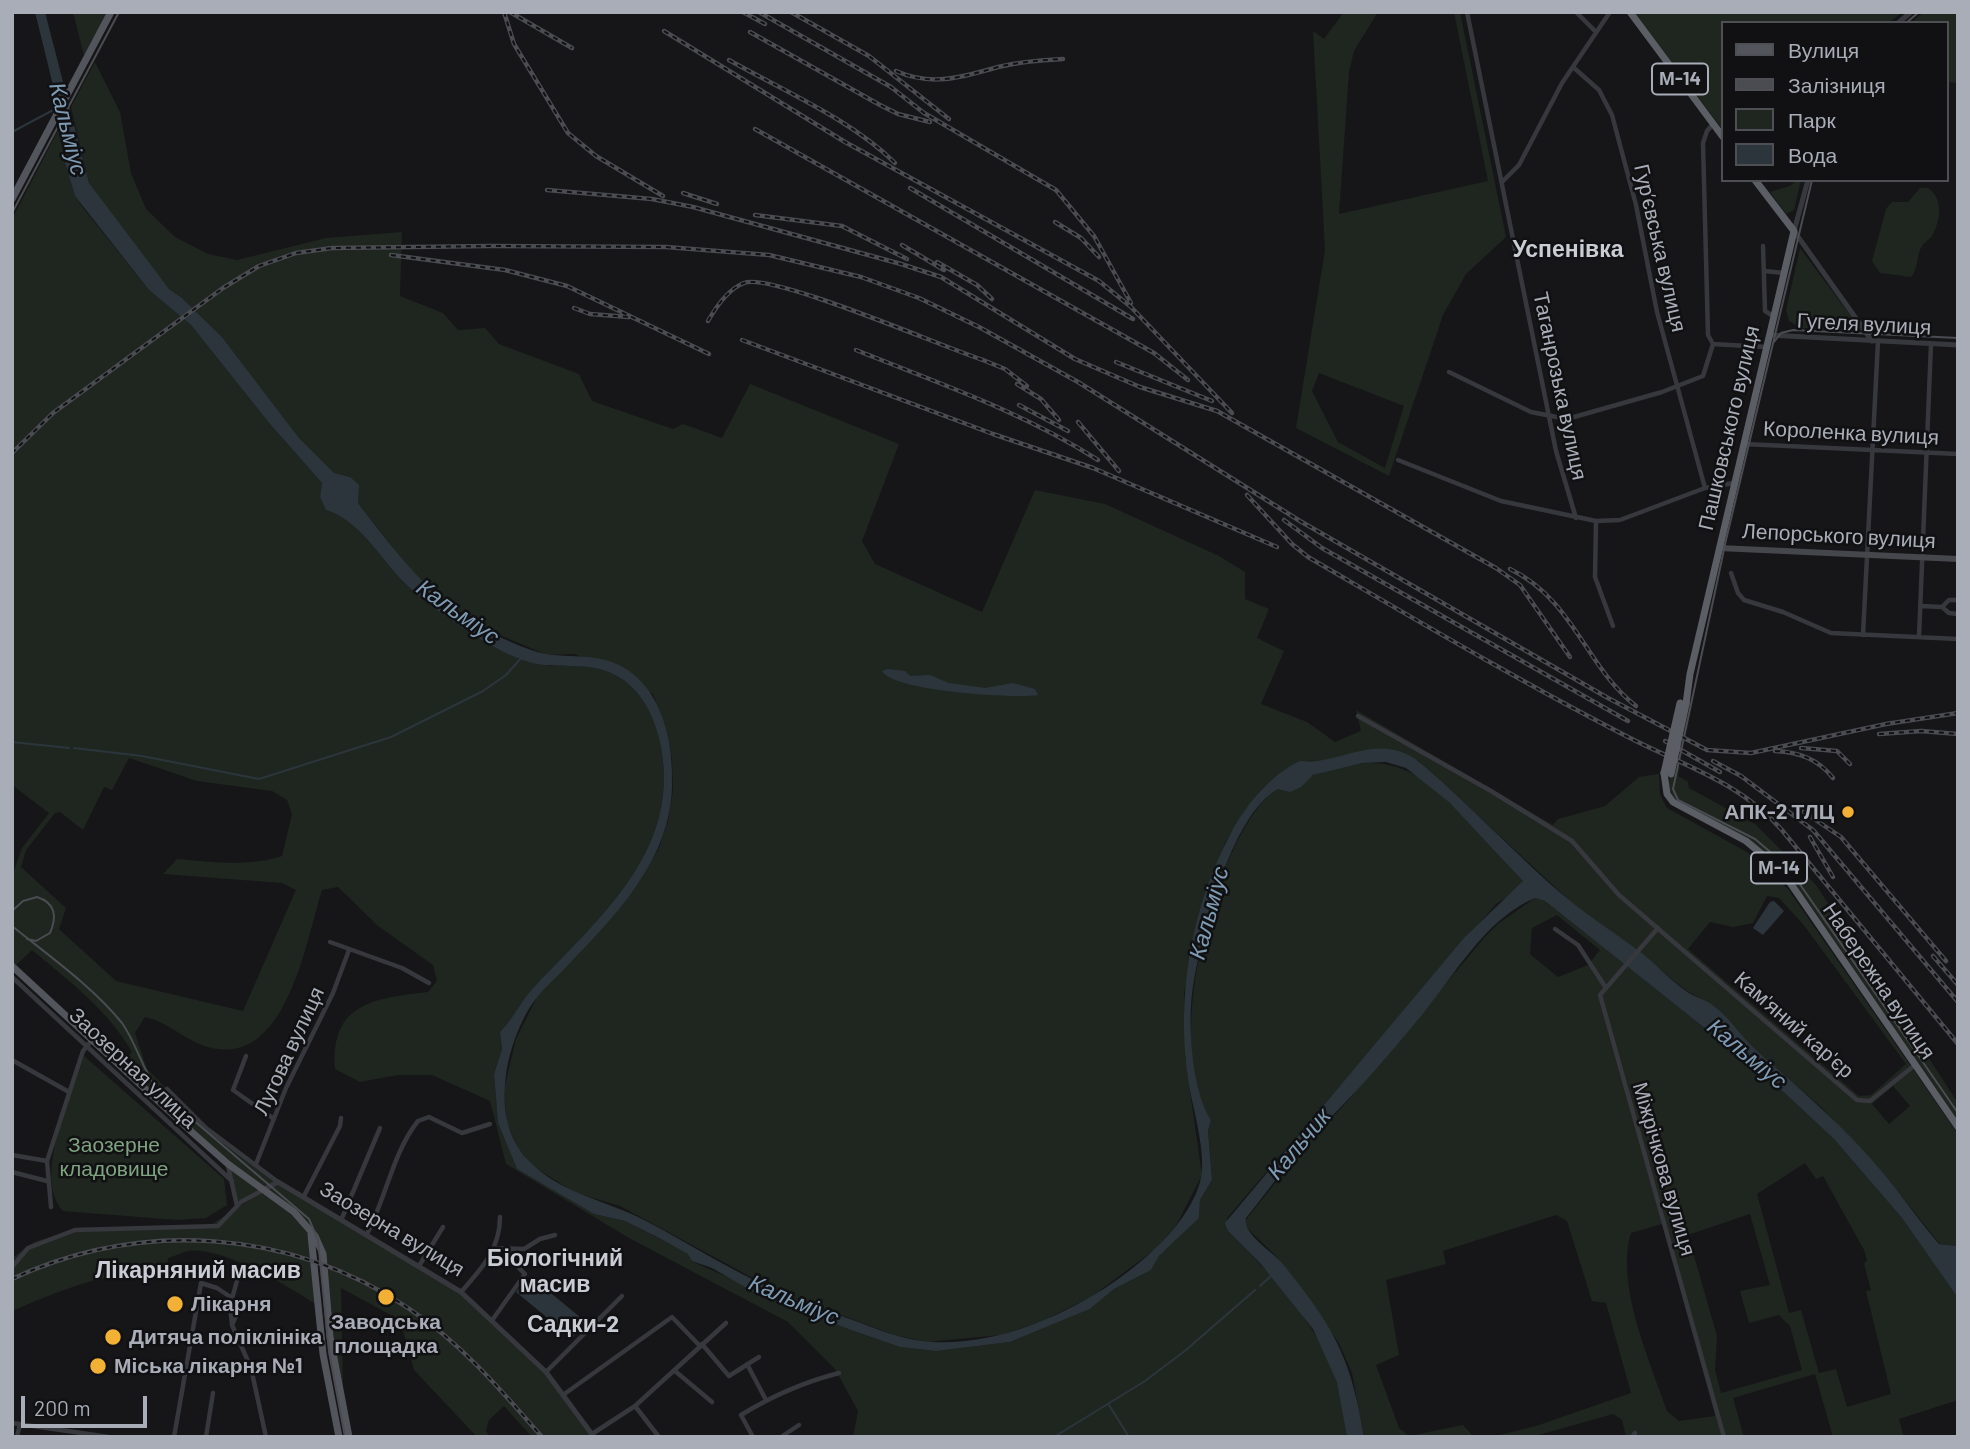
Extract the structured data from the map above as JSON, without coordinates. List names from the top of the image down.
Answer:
{
  "streets": {
    "highway": ["М-14", "Пашковського вулиця", "Набережна вулиця"],
    "main road": ["Лепорського вулиця", "Заозерна вулиця"],
    "street": [
      "Гур’євська вулиця",
      "Гугеля вулиця",
      "Таганрозька вулиця",
      "Короленка вулиця",
      "Кам'яний кар'єр",
      "Лугова вулиця",
      "Заозерная улица",
      "Міжрічкова вулиця"
    ]
  },
  "crossings": [
    ["Гугеля вулиця", "Пашковського вулиця"],
    ["Пашковського вулиця", "Короленка вулиця"],
    ["Пашковського вулиця", "Лепорського вулиця"],
    ["Пашковського вулиця", "Набережна вулиця"],
    ["Набережна вулиця", "Кам'яний кар'єр"],
    ["Лугова вулиця", "Заозерна вулиця"],
    ["Заозерная улица", "Заозерна вулиця"]
  ],
  "districts": [
    "Успенівка",
    "Біологічний масив",
    "Лікарняний масив",
    "Садки-2"
  ],
  "water": ["Кальміус", "Кальчик"],
  "parks": ["Заозерне кладовище"],
  "places": [
    "АПК-2 ТЛЦ",
    "Заводська площадка",
    "Лікарня",
    "Дитяча поліклініка",
    "Міська лікарня №1"
  ],
  "legend": [
    "Вулиця",
    "Залізниця",
    "Парк",
    "Вода"
  ],
  "scale_bar": "200 m"
}
